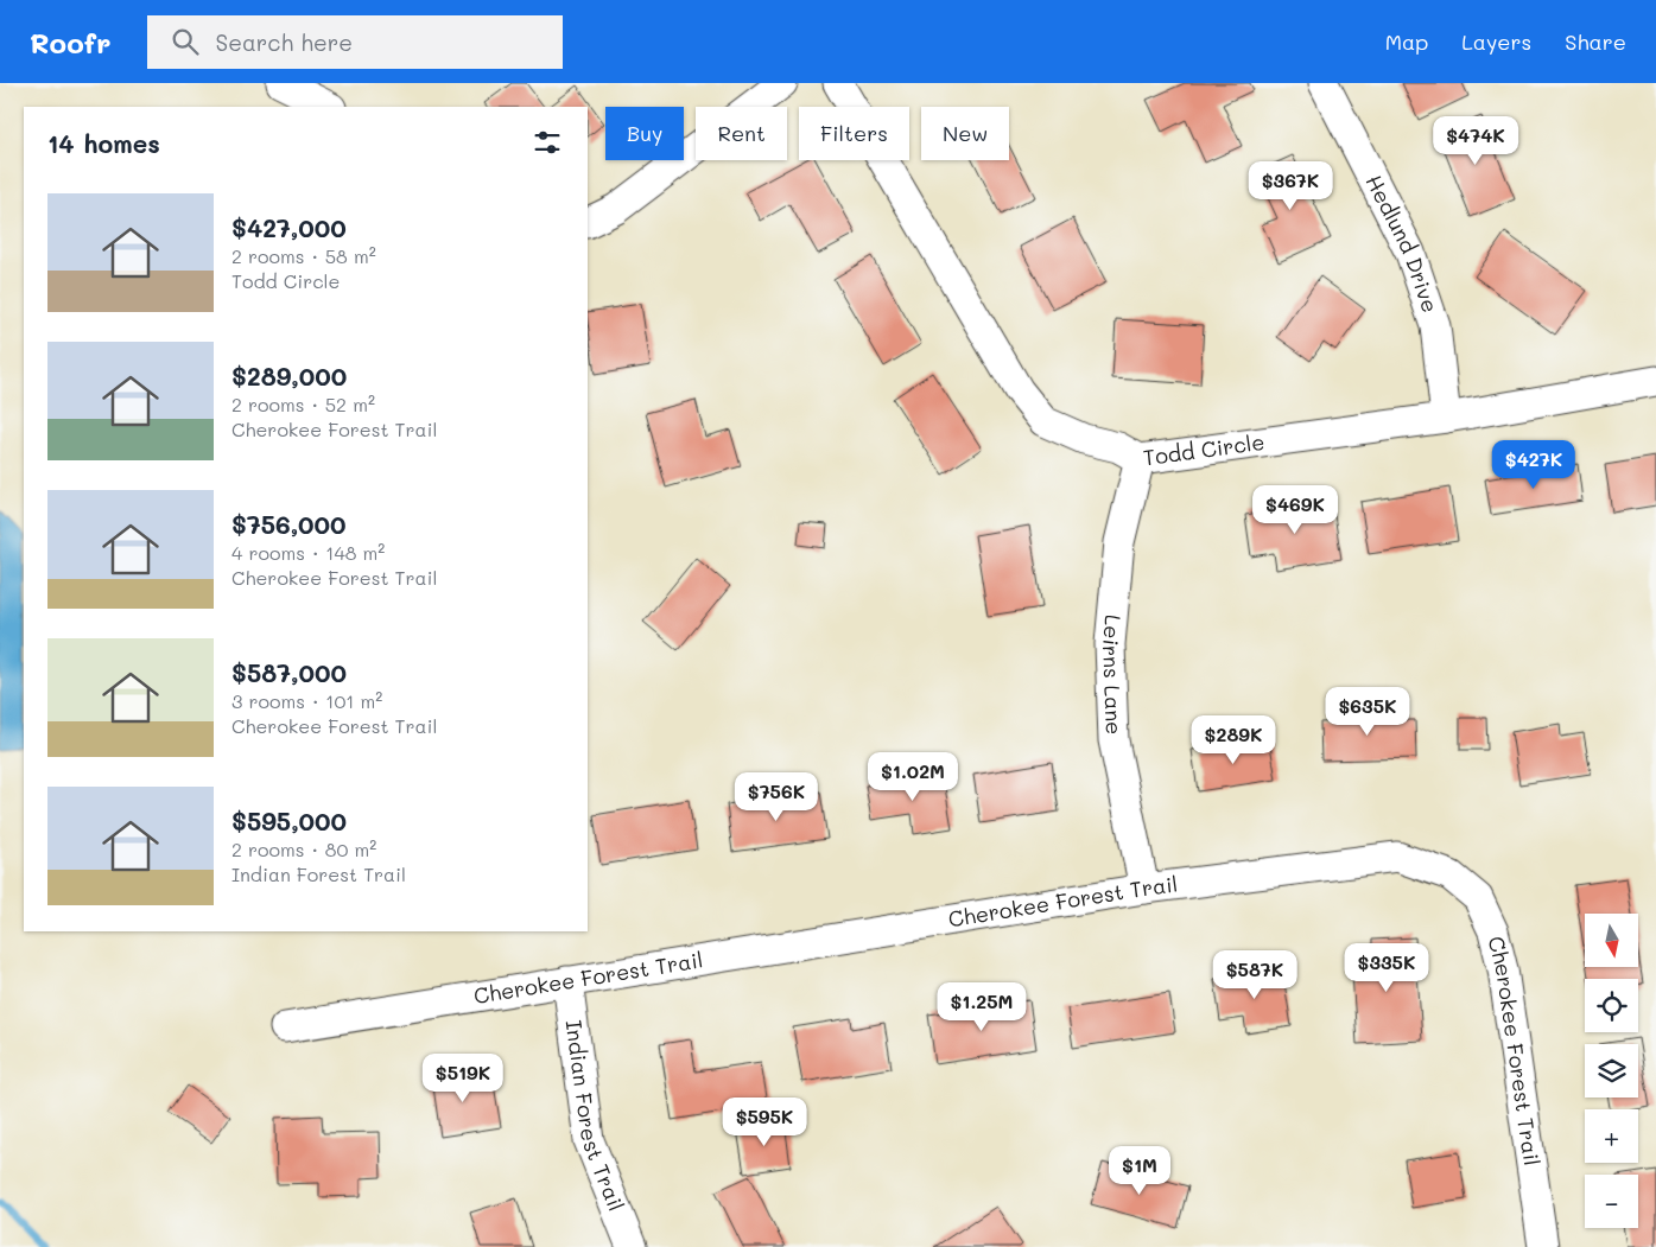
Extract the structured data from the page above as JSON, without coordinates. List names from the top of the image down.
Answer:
{
  "streets": {
    "street": [
      "Hedlund Drive",
      "Todd Circle",
      "Leirns Lane",
      "Cherokee Forest Trail",
      "Indian Forest Trail"
    ]
  },
  "crossings": [
    ["Hedlund Drive", "Todd Circle"],
    ["Todd Circle", "Leirns Lane"],
    ["Leirns Lane", "Cherokee Forest Trail"],
    ["Cherokee Forest Trail", "Indian Forest Trail"]
  ],
  "north": "bottom",
  "page": {
    "header": "Roofr",
    "search": "Search here",
    "nav": ["Map", "Layers", "Share"],
    "chip": [
      "Buy",
      "Rent",
      "Filters",
      "New"
    ],
    "heading": "14 homes",
    "price": [
      "$474K",
      "$367K",
      "$427K",
      "$469K",
      "$635K",
      "$289K",
      "$1.02M",
      "$756K",
      "$335K",
      "$587K",
      "$1.25M",
      "$519K",
      "$595K",
      "$1M"
    ],
    "list": [
      {
        "name": "$427,000",
        "note": "2 rooms · 58 m² · Todd Circle"
      },
      {
        "name": "$289,000",
        "note": "2 rooms · 52 m² · Cherokee Forest Trail"
      },
      {
        "name": "$756,000",
        "note": "4 rooms · 148 m² · Cherokee Forest Trail"
      },
      {
        "name": "$587,000",
        "note": "3 rooms · 101 m² · Cherokee Forest Trail"
      },
      {
        "name": "$595,000",
        "note": "2 rooms · 80 m² · Indian Forest Trail"
      }
    ],
    "map_buttons": ["+", "−"]
  }
}
